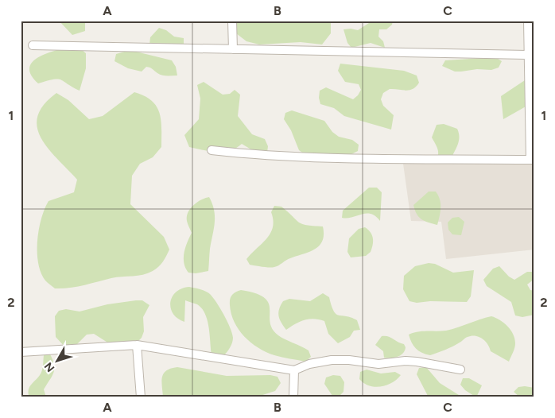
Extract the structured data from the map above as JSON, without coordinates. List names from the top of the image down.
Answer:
{
  "north": "bottom left",
  "grid": {
    "columns": ["A", "B", "C"],
    "rows": ["1", "2"]
  }
}
